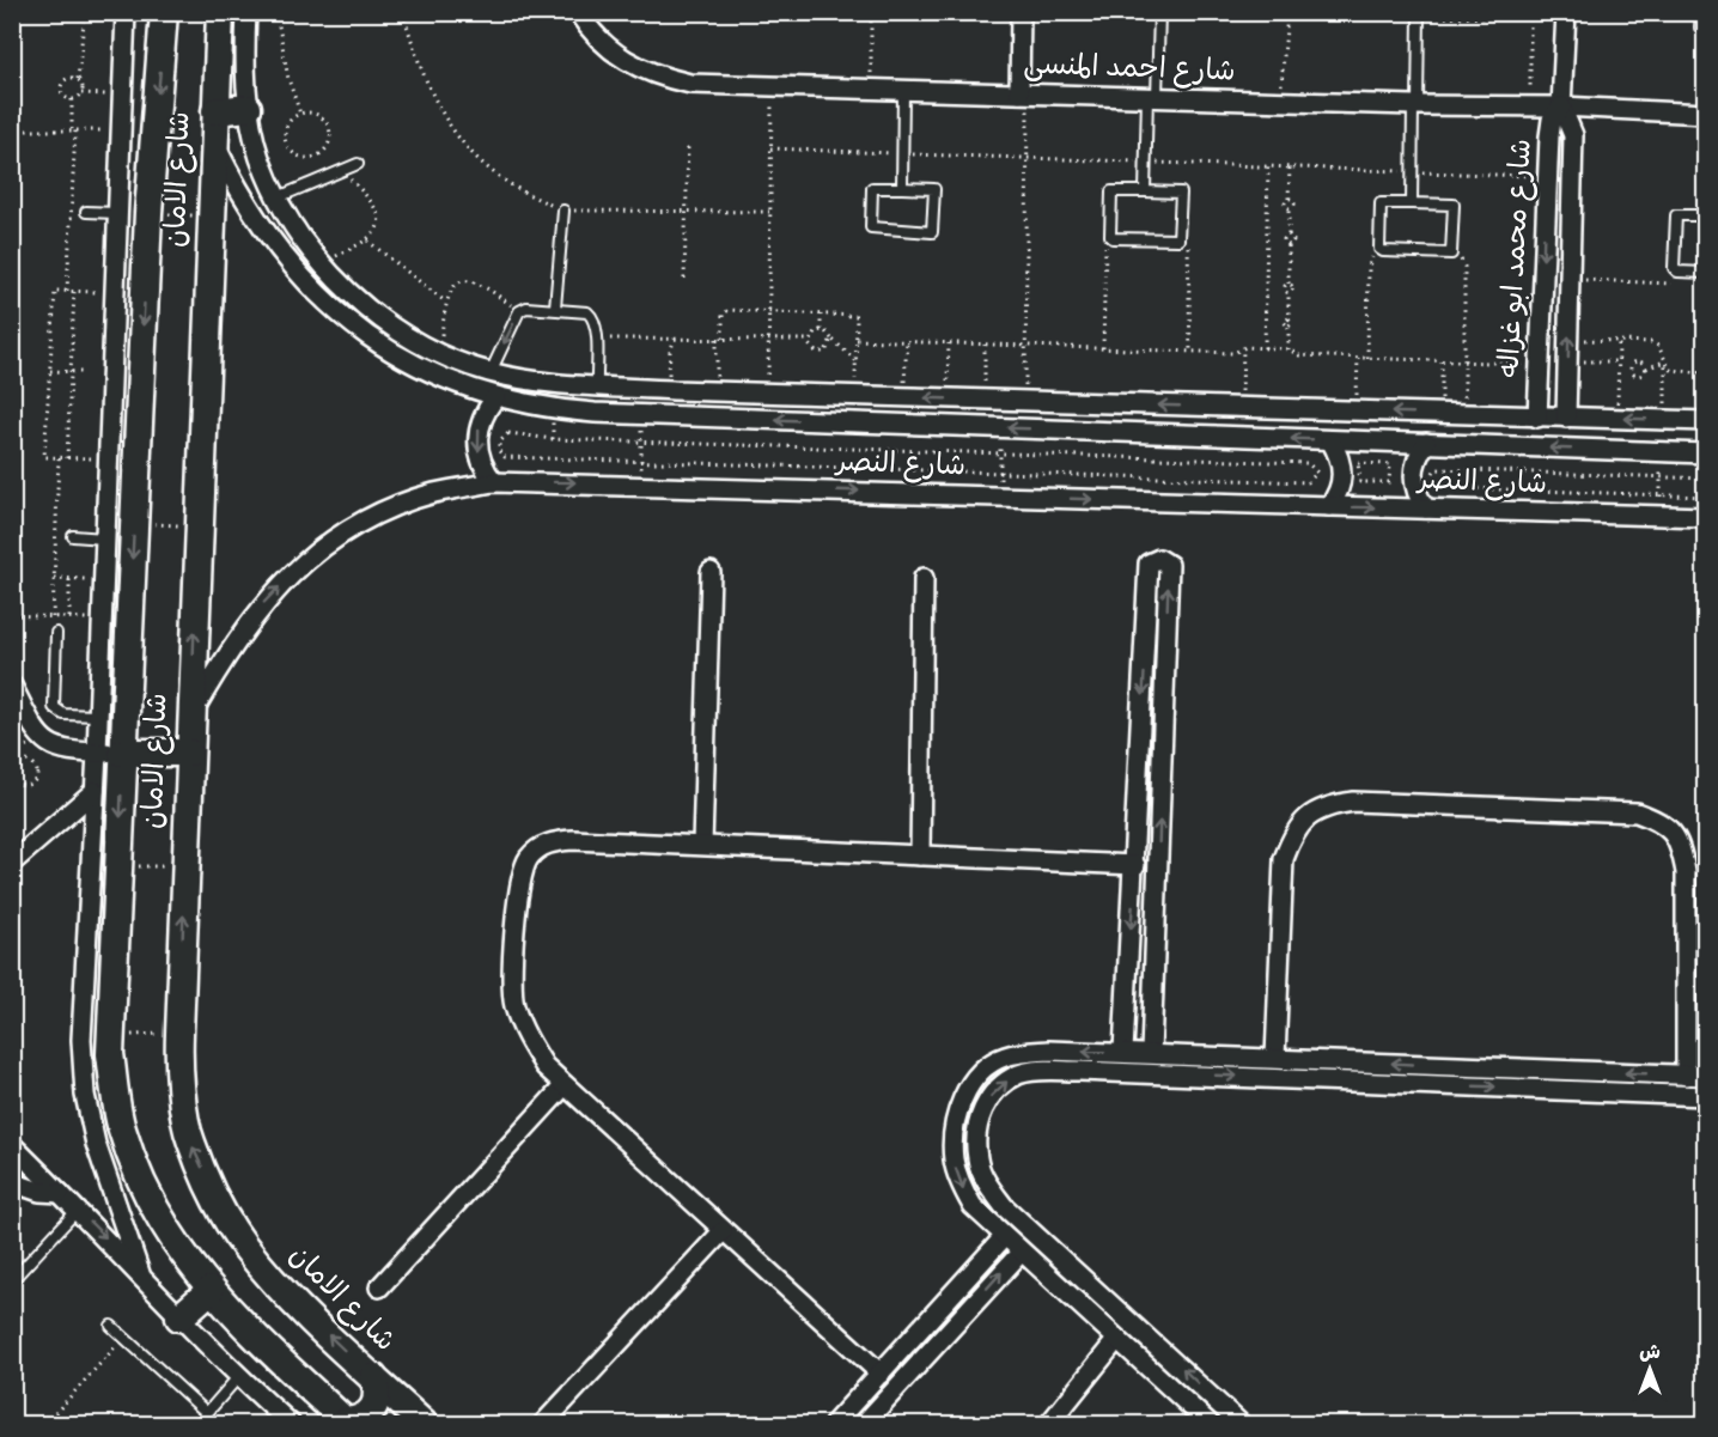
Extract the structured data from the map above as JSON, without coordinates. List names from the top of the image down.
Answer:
{
  "streets": {
    "street": [
      "شارع احمد المنسى",
      "شارع الامان",
      "شارع محمد ابو غزاله",
      "شارع النصر"
    ]
  },
  "crossings": [
    ["شارع احمد المنسى", "شارع محمد ابو غزاله"],
    ["شارع الامان", "شارع النصر"]
  ],
  "north": "top"
}
